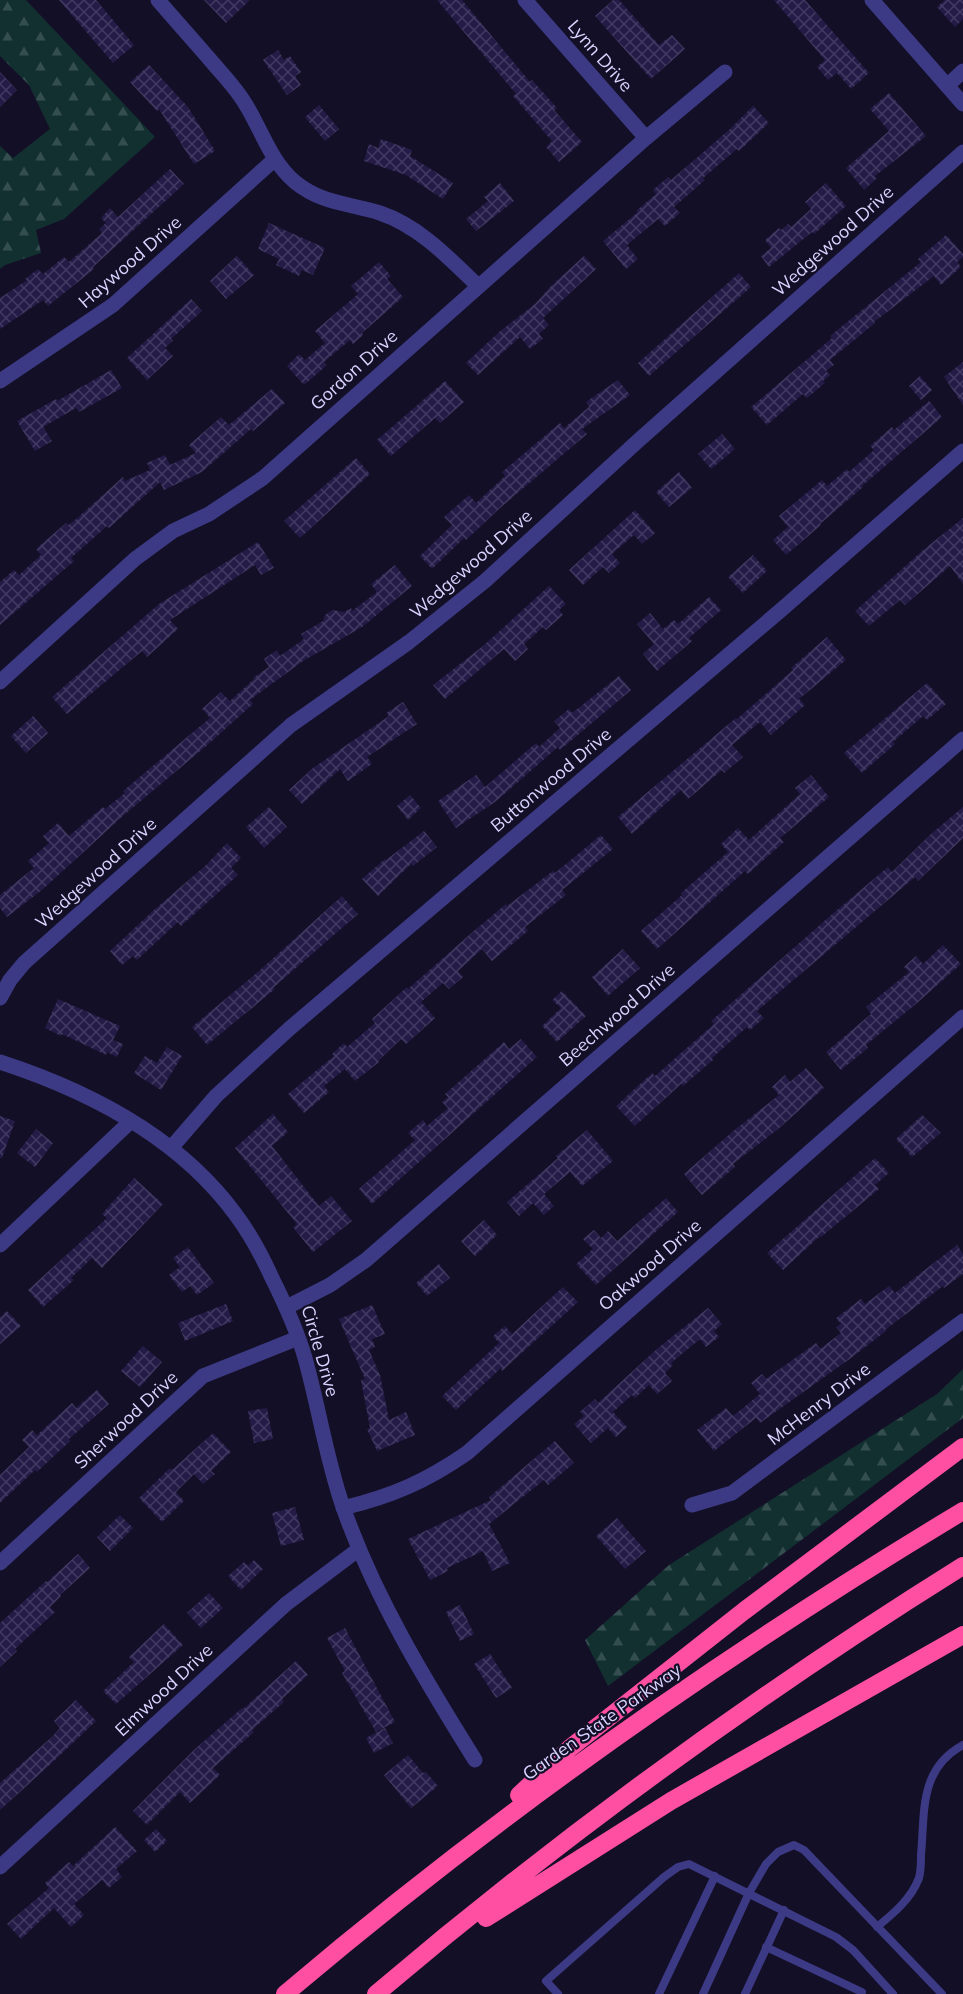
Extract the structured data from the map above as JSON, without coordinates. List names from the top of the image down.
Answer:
{
  "streets": {
    "highway": ["Garden State Parkway"],
    "street": [
      "Lynn Drive",
      "Wedgewood Drive",
      "Haywood Drive",
      "Gordon Drive",
      "Buttonwood Drive",
      "Beechwood Drive",
      "Oakwood Drive",
      "Circle Drive",
      "McHenry Drive",
      "Sherwood Drive",
      "Elmwood Drive"
    ]
  },
  "crossings": [
    ["Lynn Drive", "Gordon Drive"],
    ["Buttonwood Drive", "Circle Drive"],
    ["Beechwood Drive", "Circle Drive"],
    ["Oakwood Drive", "Circle Drive"],
    ["Circle Drive", "Sherwood Drive"],
    ["Circle Drive", "Elmwood Drive"]
  ]
}
